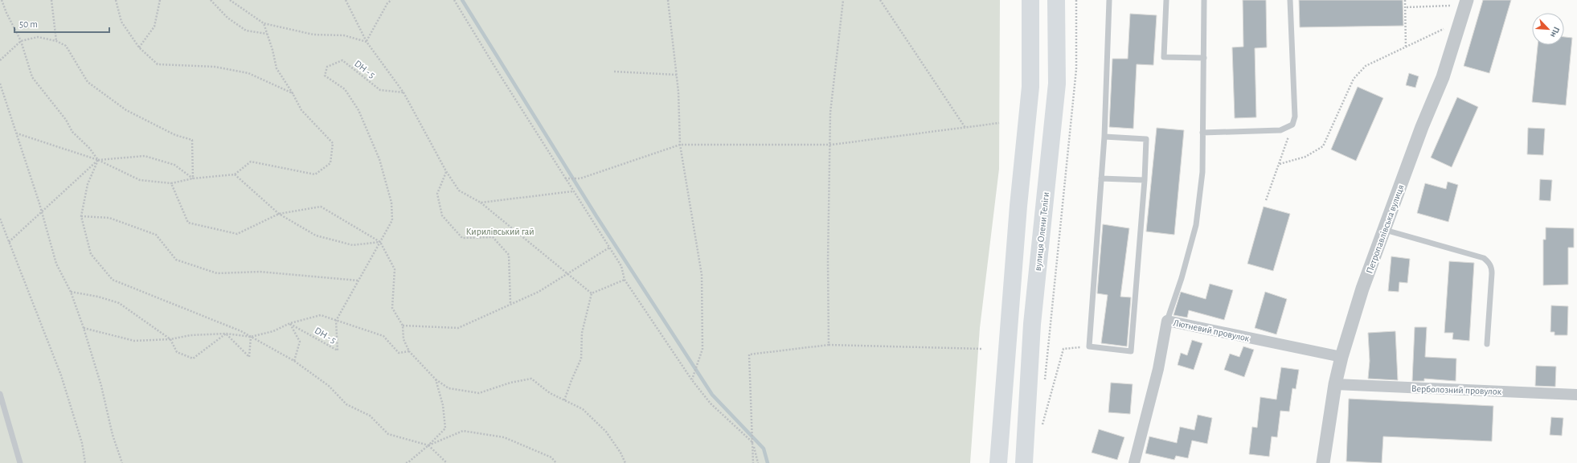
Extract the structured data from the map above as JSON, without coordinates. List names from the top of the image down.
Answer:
{
  "streets": {
    "main road": ["вулиця Олени Теліги"],
    "street": ["Петропавлівська вулиця", "Лютневий провулок", "Верболозний провулок"],
    "path": ["DH - 5"]
  },
  "crossings": [
    ["Петропавлівська вулиця", "Лютневий провулок"],
    ["Петропавлівська вулиця", "Верболозний провулок"]
  ],
  "parks": ["Кирилівський гай"],
  "scale_bar": "50 m",
  "north": "bottom right"
}
